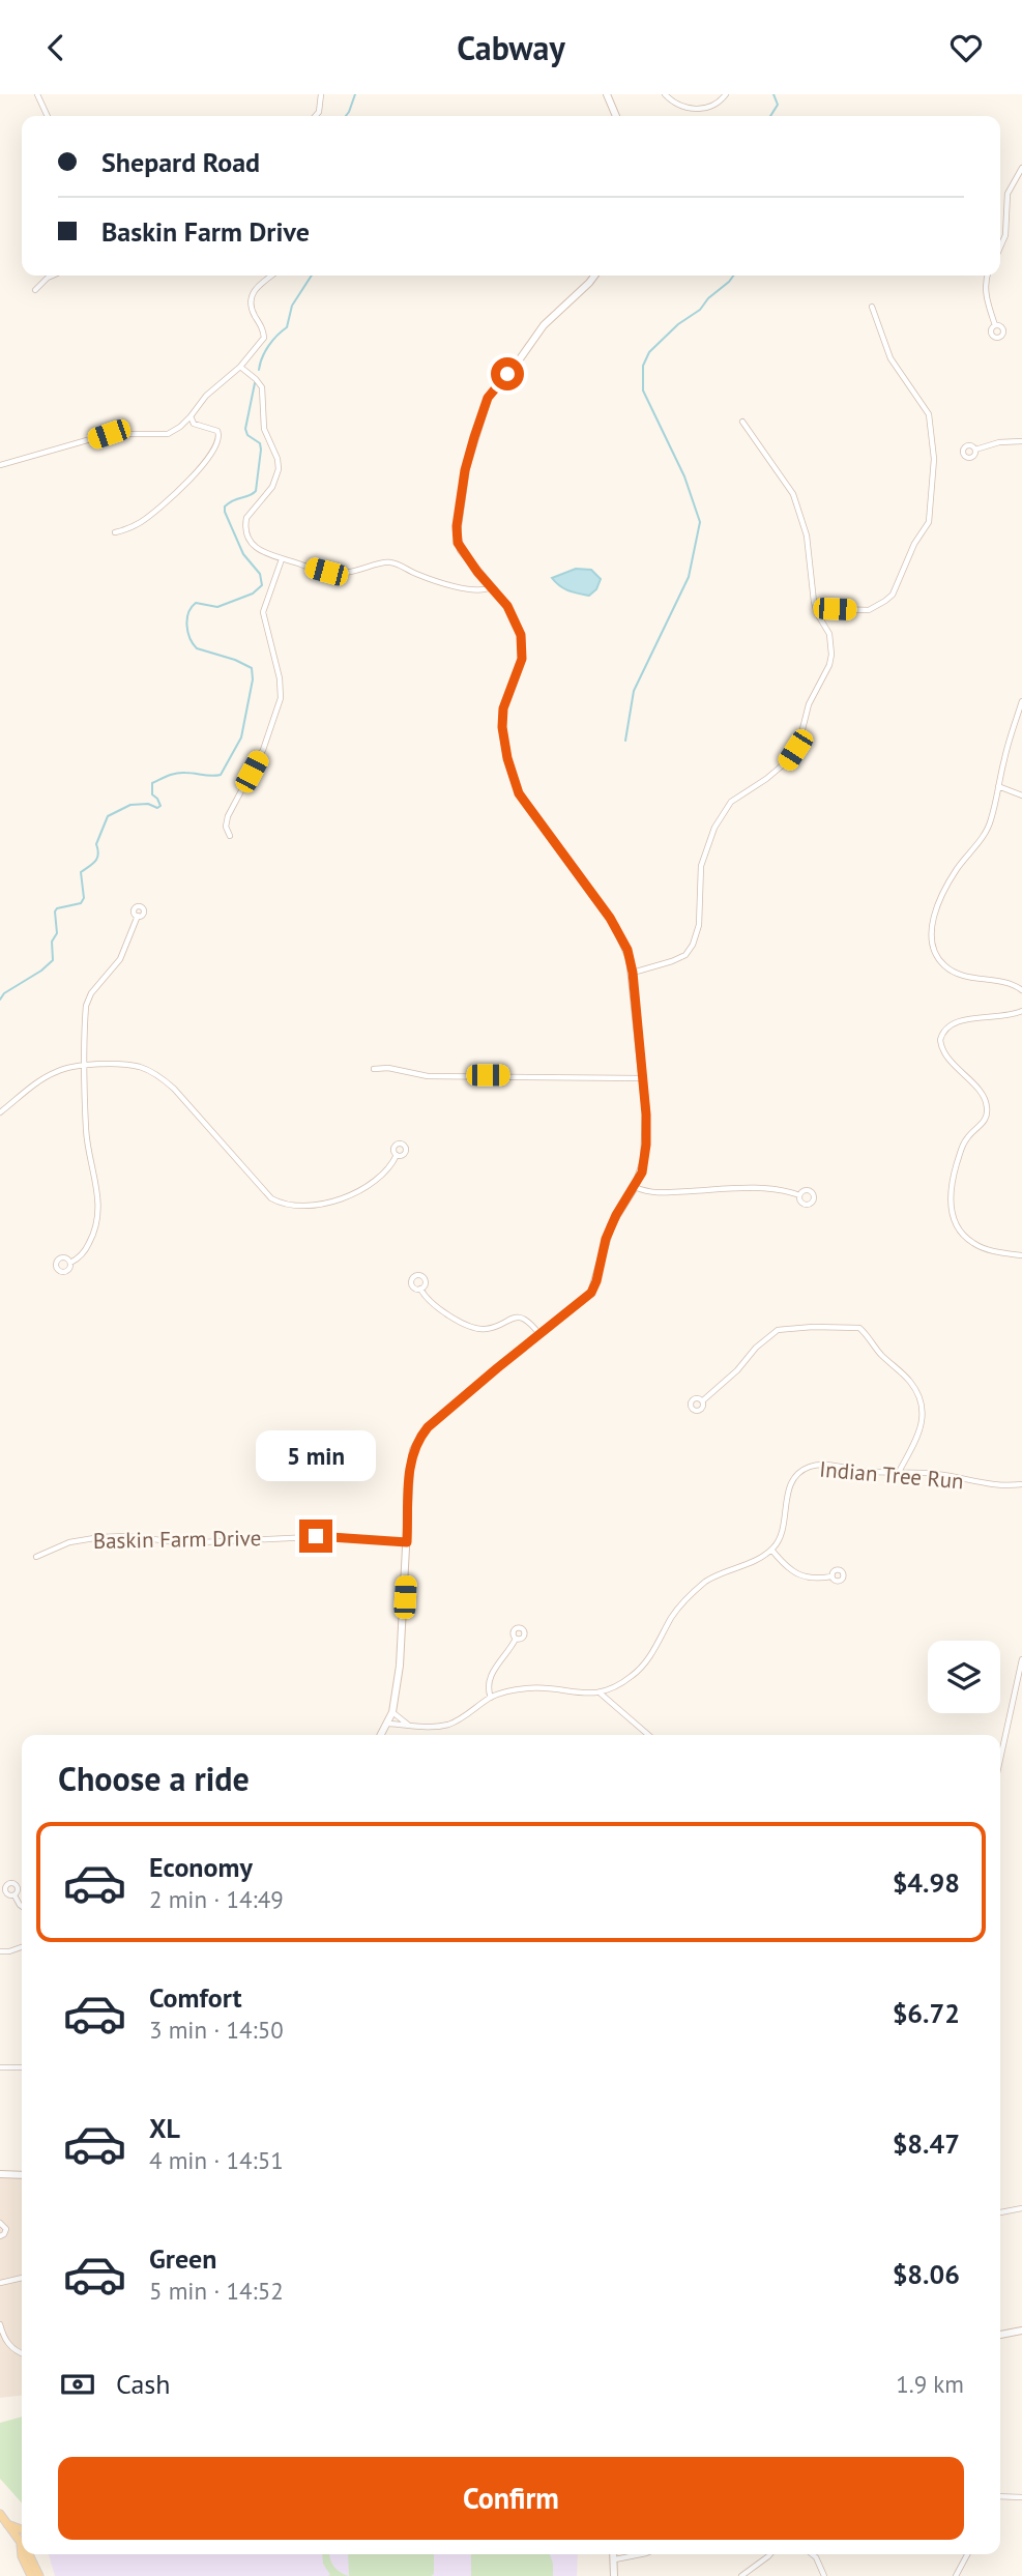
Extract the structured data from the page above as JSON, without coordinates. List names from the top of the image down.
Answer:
{
  "streets": {
    "street": ["Indian Tree Run", "Baskin Farm Drive"]
  },
  "page": {
    "header": "Cabway",
    "banner": ["Shepard Road", "Baskin Farm Drive"],
    "bubble": "5 min",
    "heading": "Choose a ride",
    "list": [
      {
        "name": "Economy",
        "note": "2 min · 14:49",
        "value": "$4.98"
      },
      {
        "name": "Comfort",
        "note": "3 min · 14:50",
        "value": "$6.72"
      },
      {
        "name": "XL",
        "note": "4 min · 14:51",
        "value": "$8.47"
      },
      {
        "name": "Green",
        "note": "5 min · 14:52",
        "value": "$8.06"
      }
    ],
    "pay": ["Cash", "1.9 km"],
    "buttons": "Confirm"
  }
}
